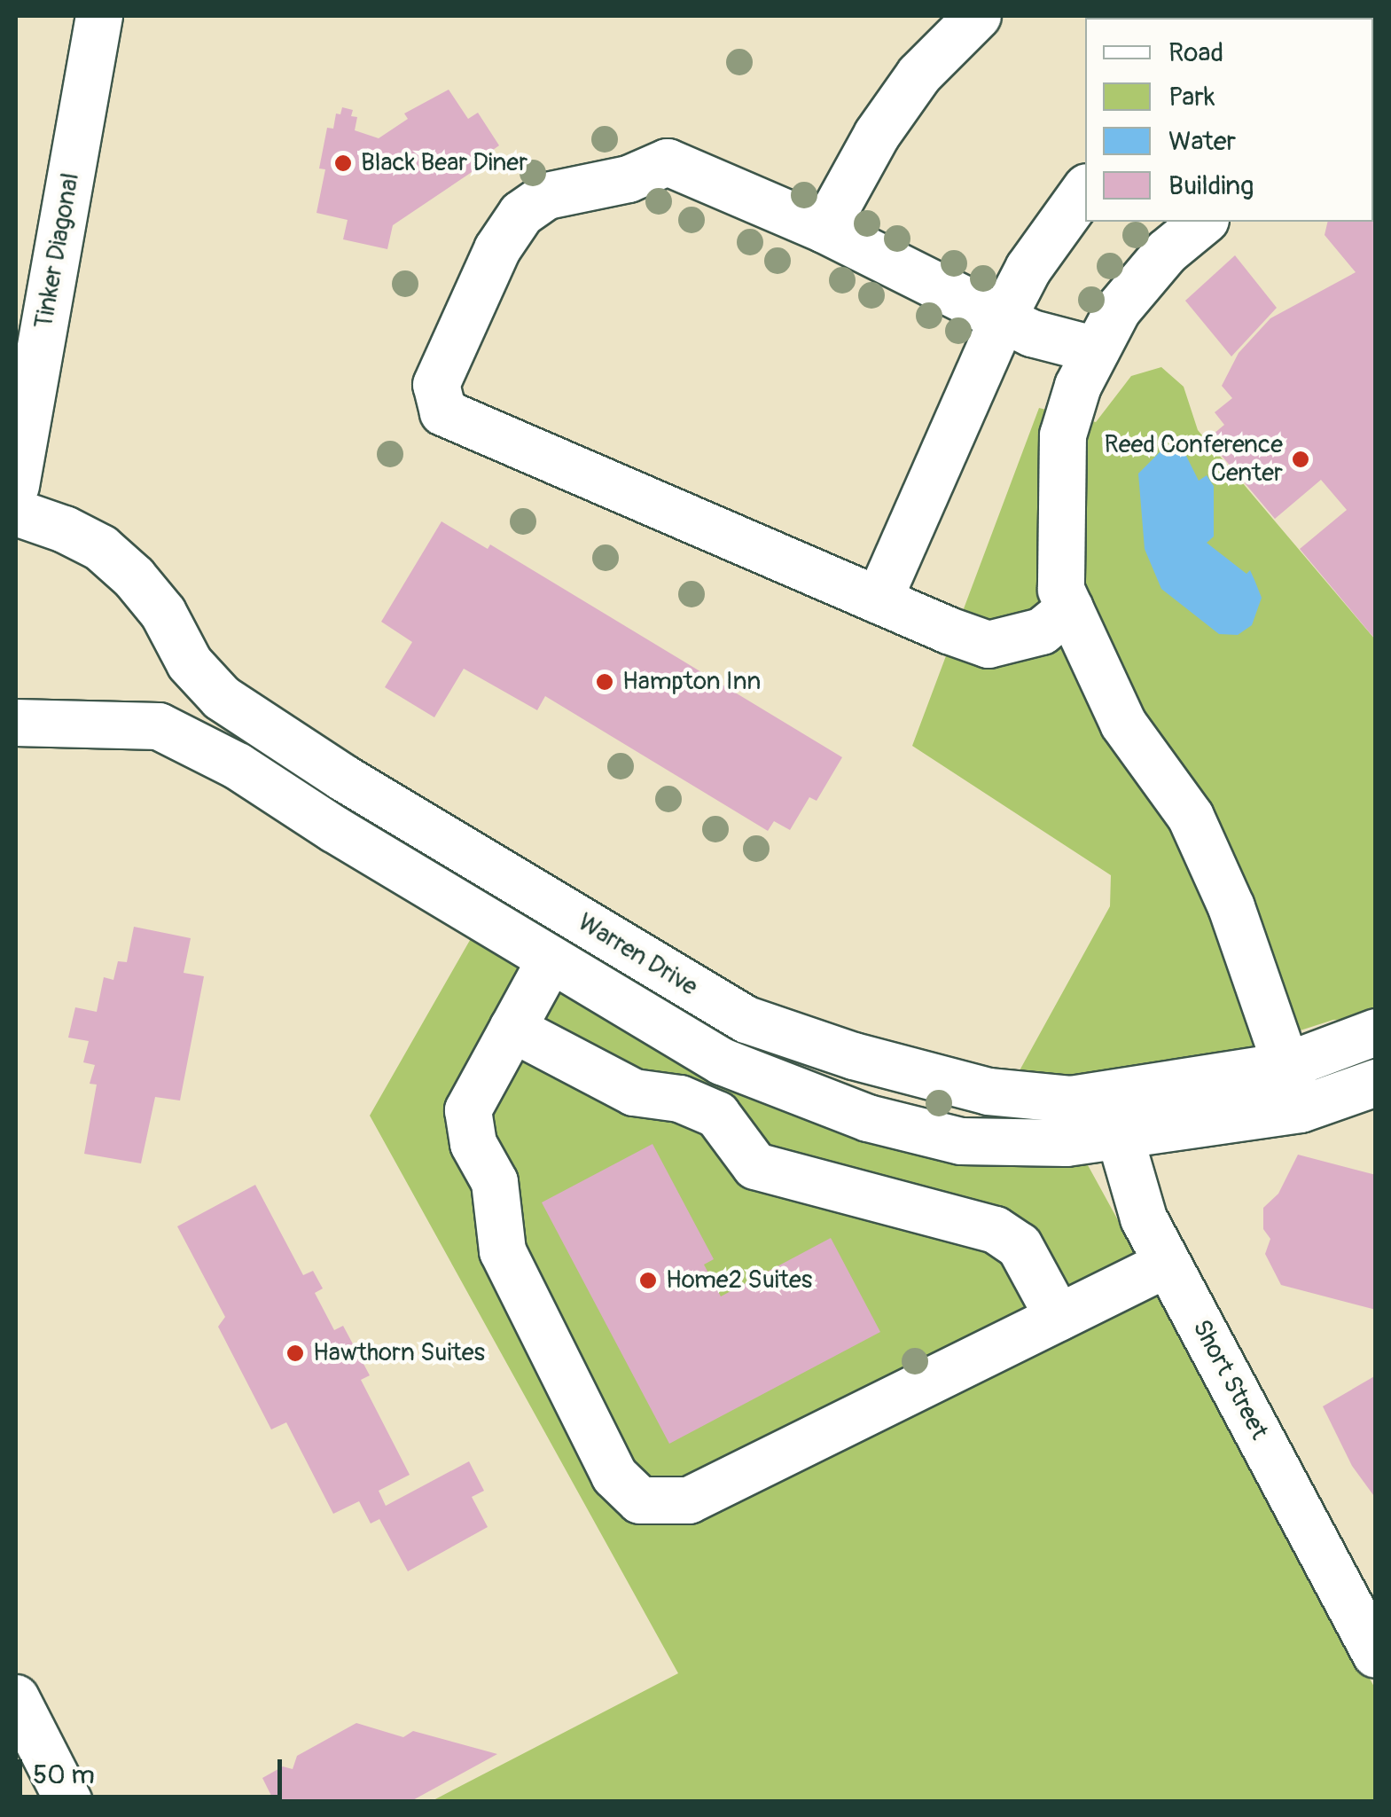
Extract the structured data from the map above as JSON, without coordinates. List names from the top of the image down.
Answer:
{
  "streets": {
    "street": ["Tinker Diagonal", "Warren Drive", "Short Street"]
  },
  "crossings": [
    ["Warren Drive", "Short Street"]
  ],
  "places": [
    "Black Bear Diner",
    "Reed Conference Center",
    "Hampton Inn",
    "Home2 Suites",
    "Hawthorn Suites"
  ],
  "legend": [
    "Road",
    "Park",
    "Water",
    "Building"
  ],
  "scale_bar": "50 m"
}
